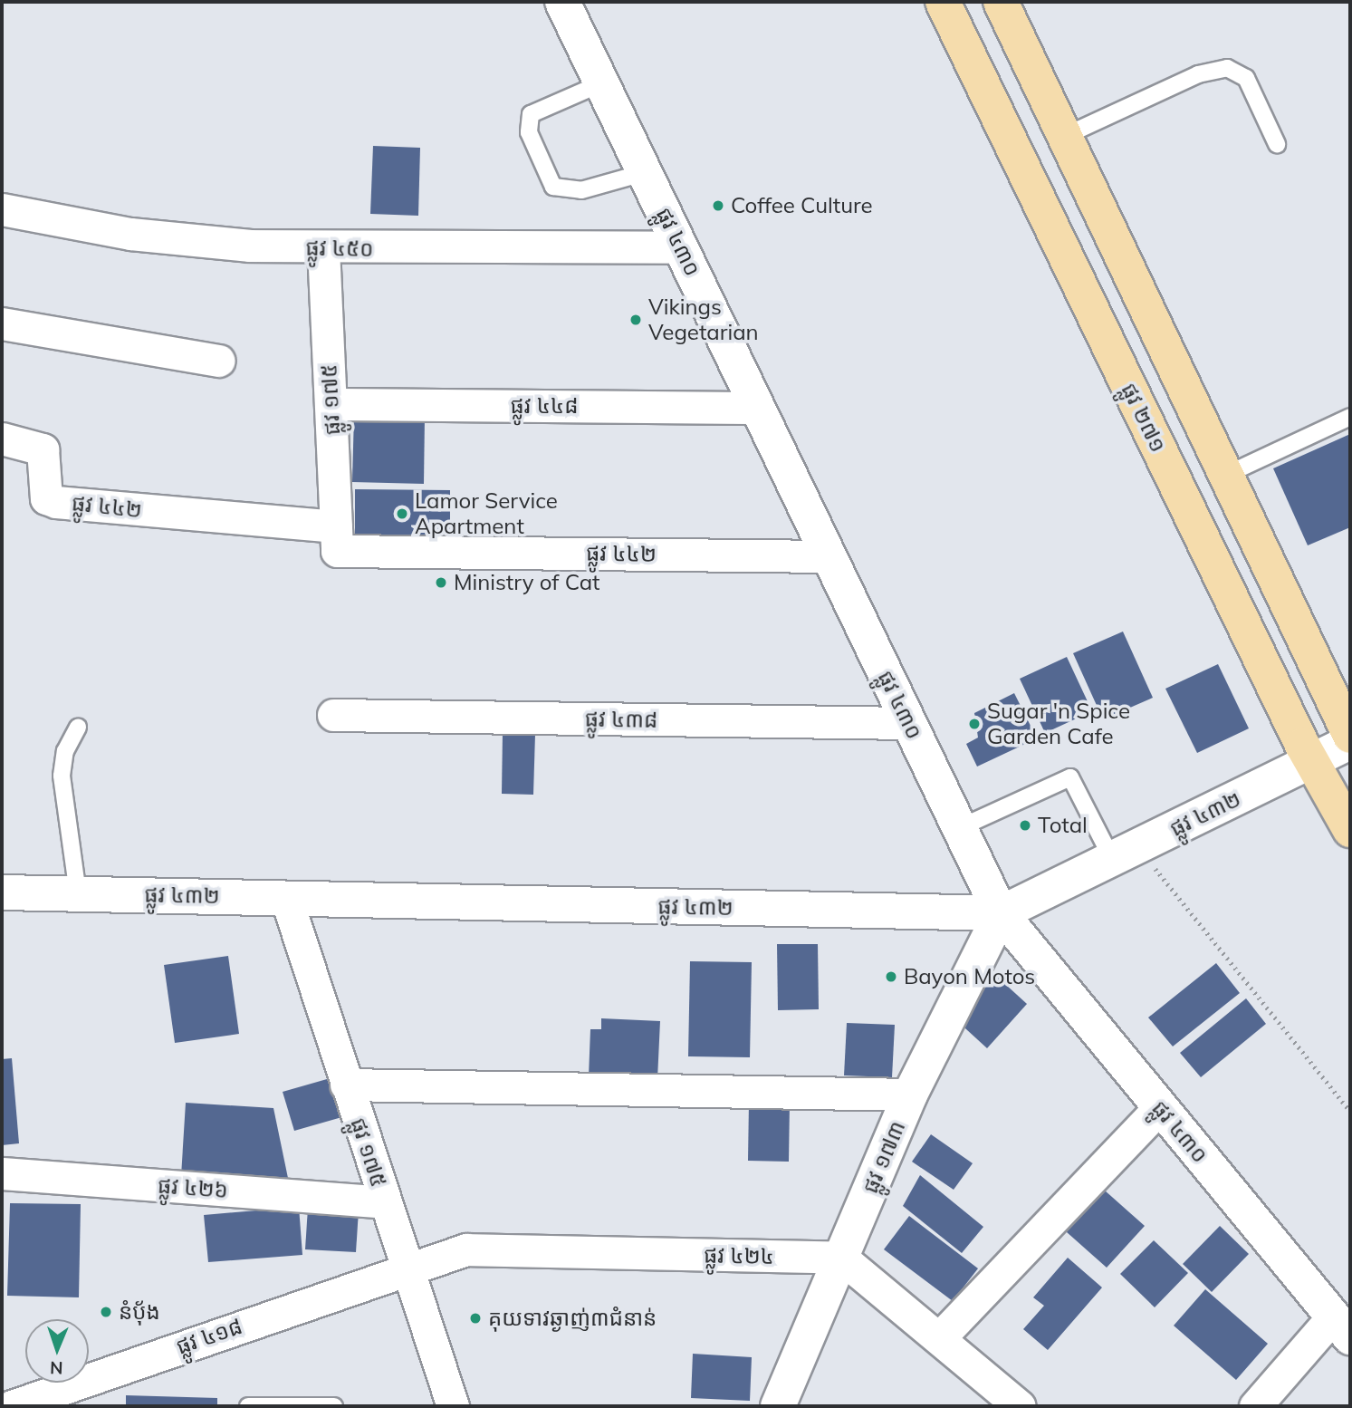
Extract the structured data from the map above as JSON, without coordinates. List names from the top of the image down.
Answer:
{
  "streets": {
    "main road": ["ផ្លូវ ២៧១"],
    "street": [
      "ផ្លូវ ៤៣០",
      "ផ្លូវ ៤៥០",
      "ផ្លូវ ១៧៥",
      "ផ្លូវ ៤៤៨",
      "ផ្លូវ ៤៤២",
      "ផ្លូវ ៤៣៨",
      "ផ្លូវ ៤៣២",
      "ផ្លូវ ១៧៣",
      "ផ្លូវ ៤២៦",
      "ផ្លូវ ៤២៤",
      "ផ្លូវ ៤១៨"
    ]
  },
  "crossings": [
    ["ផ្លូវ ៤៣០", "ផ្លូវ ៤៥០"],
    ["ផ្លូវ ៤៣០", "ផ្លូវ ៤៤៨"],
    ["ផ្លូវ ៤៣០", "ផ្លូវ ៤៤២"],
    ["ផ្លូវ ៤៣០", "ផ្លូវ ៤៣៨"],
    ["ផ្លូវ ៤៣០", "ផ្លូវ ៤៣២"],
    ["ផ្លូវ ៤៣០", "ផ្លូវ ១៧៣"],
    ["ផ្លូវ ៤៥០", "ផ្លូវ ១៧៥"],
    ["ផ្លូវ ១៧៥", "ផ្លូវ ៤៤៨"],
    ["ផ្លូវ ១៧៥", "ផ្លូវ ៤៤២"],
    ["ផ្លូវ ១៧៥", "ផ្លូវ ៤៣២"],
    ["ផ្លូវ ១៧៥", "ផ្លូវ ៤២៦"],
    ["ផ្លូវ ១៧៥", "ផ្លូវ ៤២៤"],
    ["ផ្លូវ ១៧៥", "ផ្លូវ ៤១៨"],
    ["ផ្លូវ ២៧១", "ផ្លូវ ៤៣២"],
    ["ផ្លូវ ៤៣២", "ផ្លូវ ១៧៣"],
    ["ផ្លូវ ១៧៣", "ផ្លូវ ៤២៤"],
    ["ផ្លូវ ៤២៤", "ផ្លូវ ៤១៨"]
  ],
  "places": [
    "Coffee Culture",
    "Vikings Vegetarian",
    "Lamor Service Apartment",
    "Ministry of Cat",
    "Sugar 'n Spice Garden Cafe",
    "Total",
    "Bayon Motos",
    "នំប៉័ង",
    "គុយទាវឆ្ងាញ់៣ជំនាន់"
  ],
  "north": "bottom"
}
